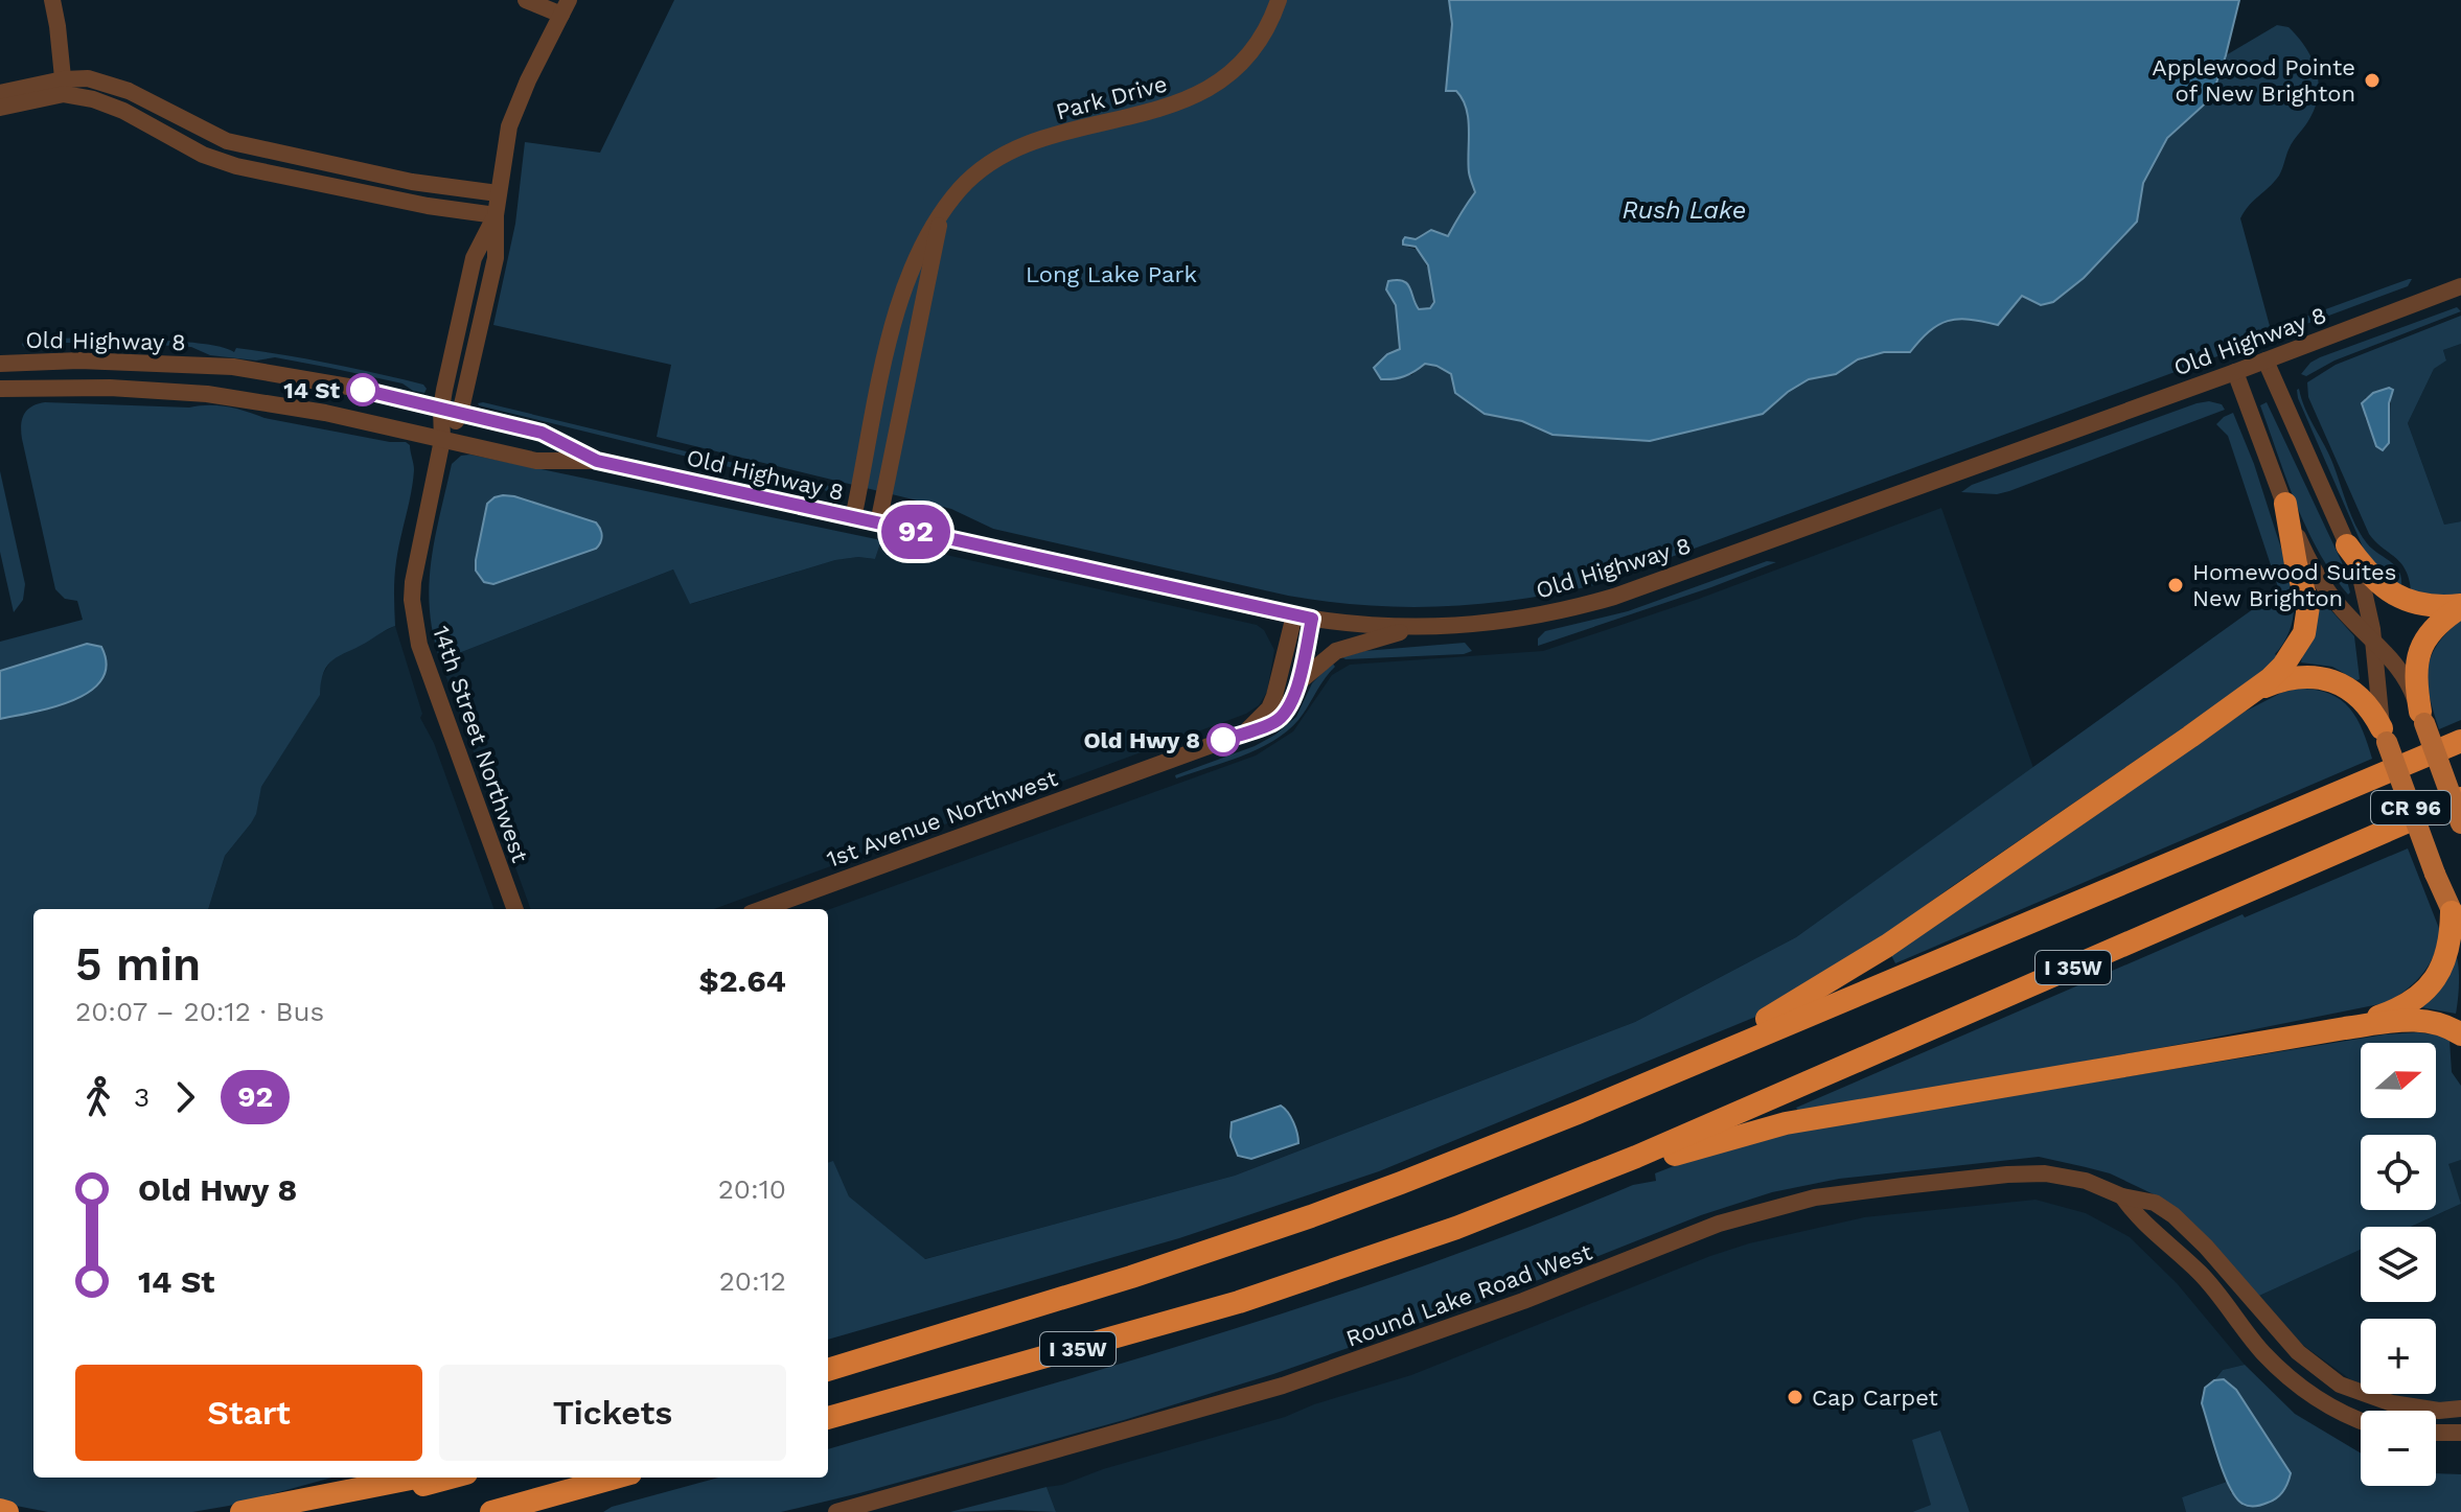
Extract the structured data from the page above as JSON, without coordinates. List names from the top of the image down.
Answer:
{
  "streets": {
    "highway": ["I 35W"],
    "main road": ["CR 96"],
    "street": [
      "Park Drive",
      "Old Highway 8",
      "14th Street Northwest",
      "1st Avenue Northwest",
      "Round Lake Road West"
    ]
  },
  "crossings": [
    ["Park Drive", "Old Highway 8"],
    ["Old Highway 8", "14th Street Northwest"],
    ["Old Highway 8", "CR 96"],
    ["Old Highway 8", "1st Avenue Northwest"]
  ],
  "water": ["Rush Lake"],
  "parks": ["Long Lake Park"],
  "places": [
    "Applewood Pointe of New Brighton",
    "14 St",
    "Homewood Suites New Brighton",
    "Old Hwy 8",
    "Cap Carpet"
  ],
  "lines": ["bus line 92"],
  "north": "right",
  "page": {
    "on_map": "92",
    "heading": ["5 min", "20:07 – 20:12 · Bus", "$2.64"],
    "map_buttons": ["+", "−"],
    "legs": ["3", "92"],
    "list": [
      {
        "name": "Old Hwy 8",
        "value": "20:10"
      },
      {
        "name": "14 St",
        "value": "20:12"
      }
    ],
    "buttons": ["Start", "Tickets"]
  }
}
